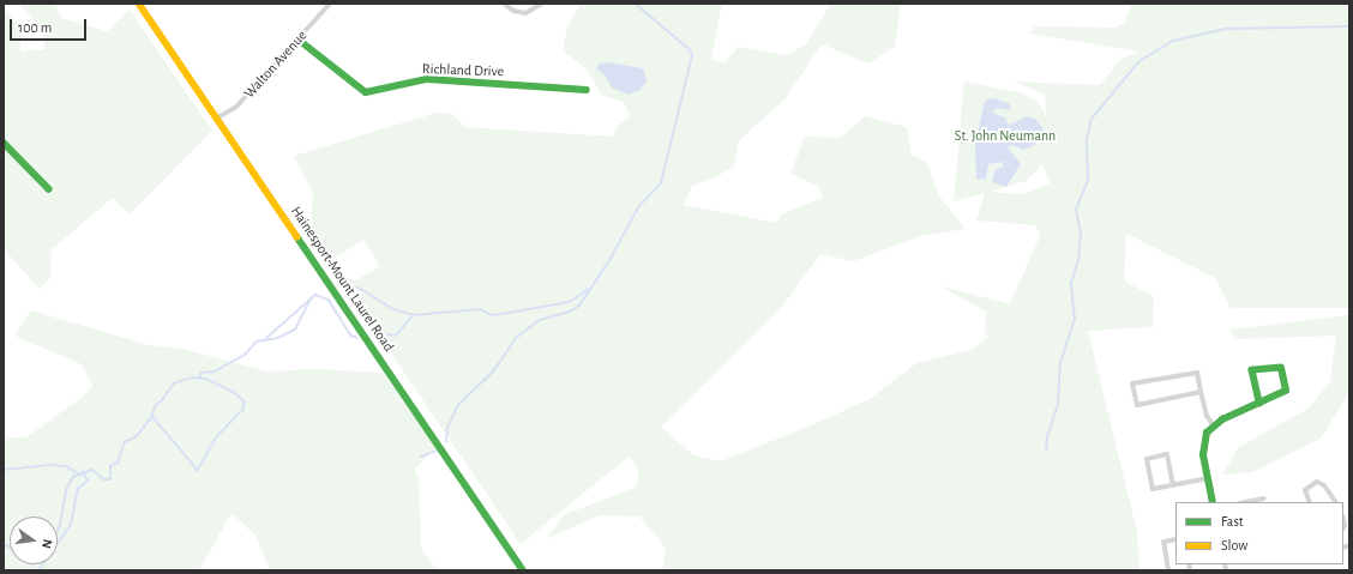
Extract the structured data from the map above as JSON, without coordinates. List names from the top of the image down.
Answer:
{
  "streets": {
    "main road": ["Richland Drive", "Hainesport-Mount Laurel Road"],
    "street": ["Walton Avenue"]
  },
  "crossings": [
    ["Walton Avenue", "Richland Drive"],
    ["Walton Avenue", "Hainesport-Mount Laurel Road"]
  ],
  "parks": ["St. John Neumann"],
  "legend": ["Fast", "Slow"],
  "scale_bar": "100 m",
  "north": "right"
}
